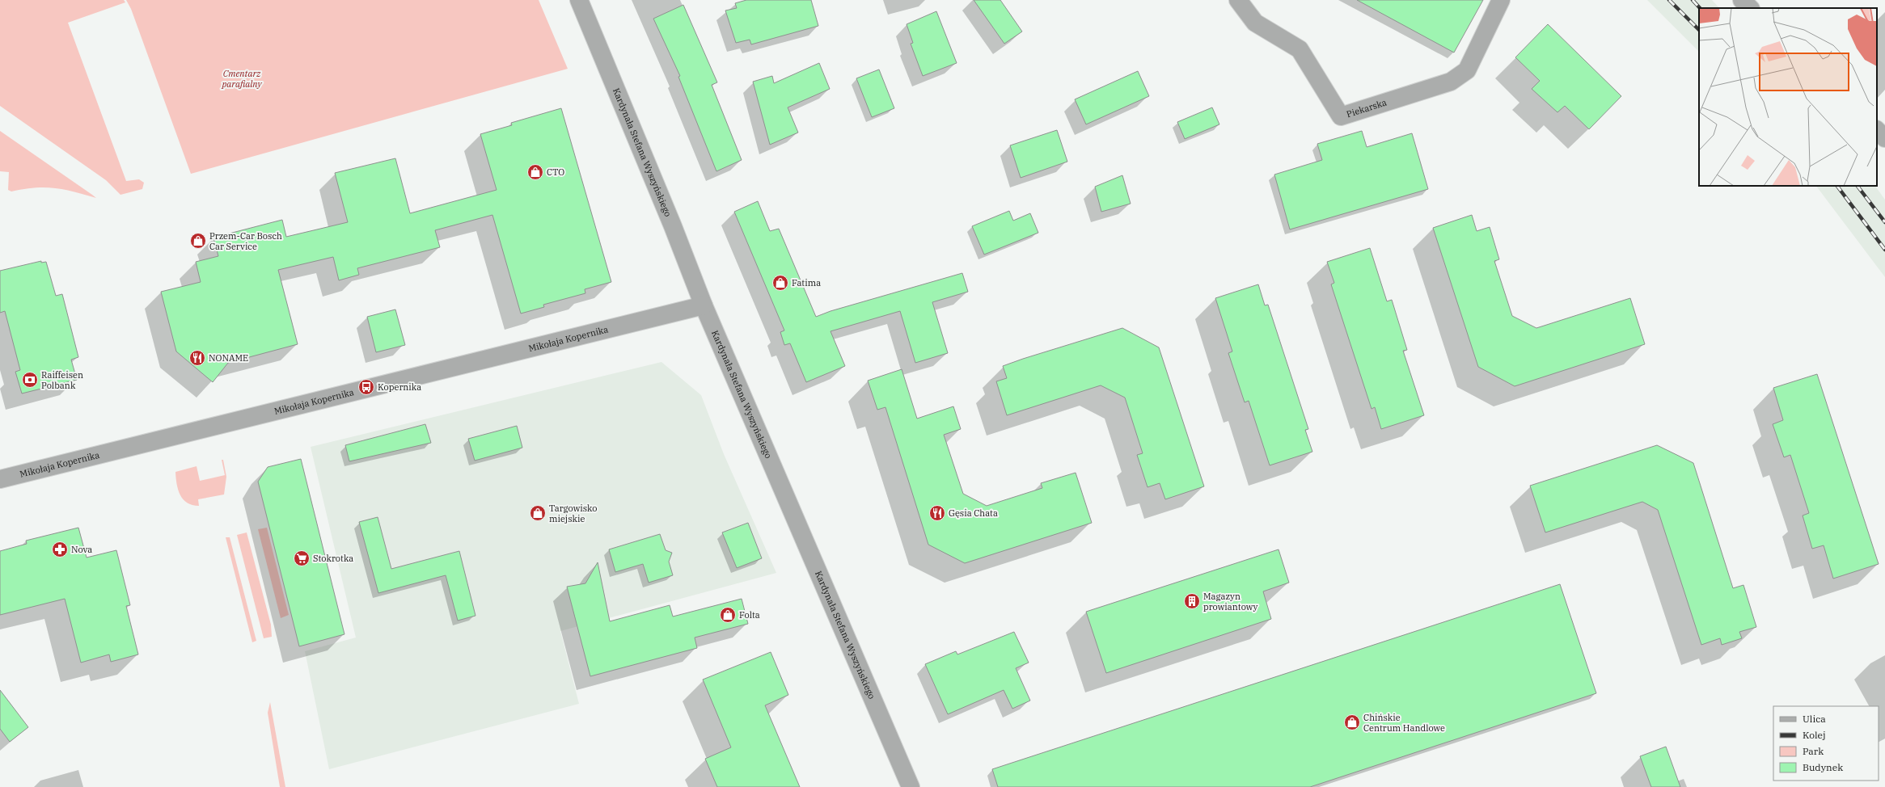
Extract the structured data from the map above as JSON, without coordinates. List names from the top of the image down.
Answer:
{
  "streets": {
    "street": ["Piekarska", "Kardynała Stefana Wyszyńskiego", "Mikołaja Kopernika"]
  },
  "crossings": [
    ["Kardynała Stefana Wyszyńskiego", "Mikołaja Kopernika"]
  ],
  "parks": ["Cmentarz parafialny"],
  "places": {
    "shop": [
      "CTO",
      "Przem-Car Bosch Car Service",
      "Fatima",
      "Targowisko miejskie",
      "Folta",
      "Chińskie Centrum Handlowe"
    ],
    "restaurant": ["NONAME", "Gęsia Chata"],
    "bank": ["Raiffeisen Polbank"],
    "bus stop": ["Kopernika"],
    "pharmacy": ["Nova"],
    "supermarket": ["Stokrotka"],
    "building": ["Magazyn prowiantowy"]
  },
  "legend": [
    "Ulica",
    "Kolej",
    "Park",
    "Budynek"
  ]
}
